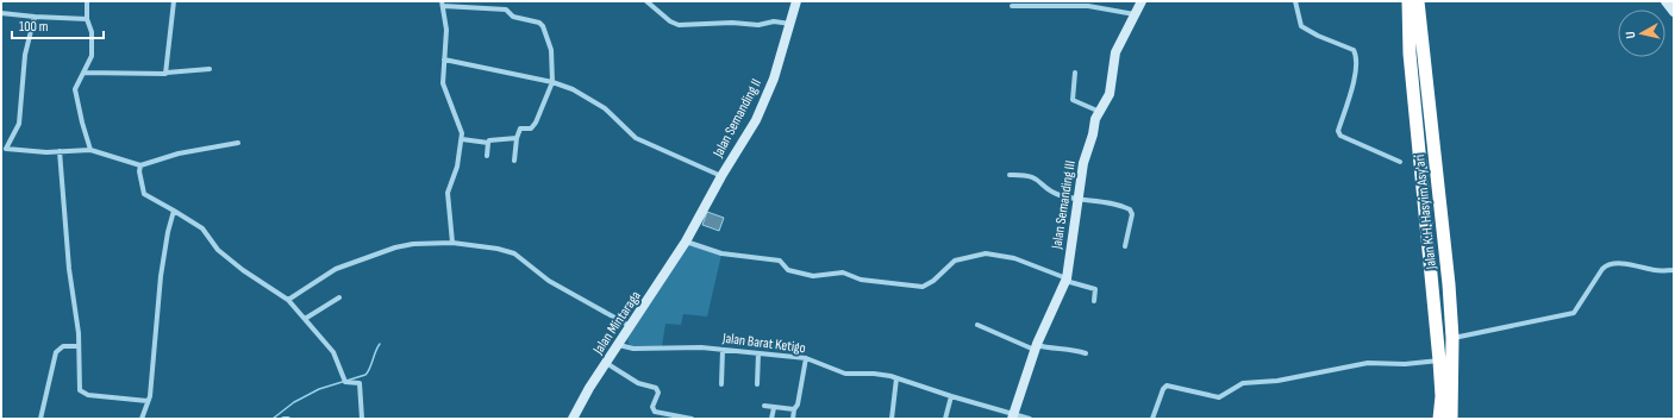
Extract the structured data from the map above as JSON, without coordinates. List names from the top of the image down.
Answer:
{
  "streets": {
    "highway": ["Jalan K.H. Hasyim Asy'ari"],
    "street": [
      "Jalan Semanding II",
      "Jalan Semanding III",
      "Jalan Mintaraga",
      "Jalan Barat Ketigo"
    ]
  },
  "crossings": [
    ["Jalan Semanding II", "Jalan Mintaraga"],
    ["Jalan Semanding III", "Jalan Barat Ketigo"],
    ["Jalan Mintaraga", "Jalan Barat Ketigo"]
  ],
  "scale_bar": "100 m",
  "north": "left"
}
